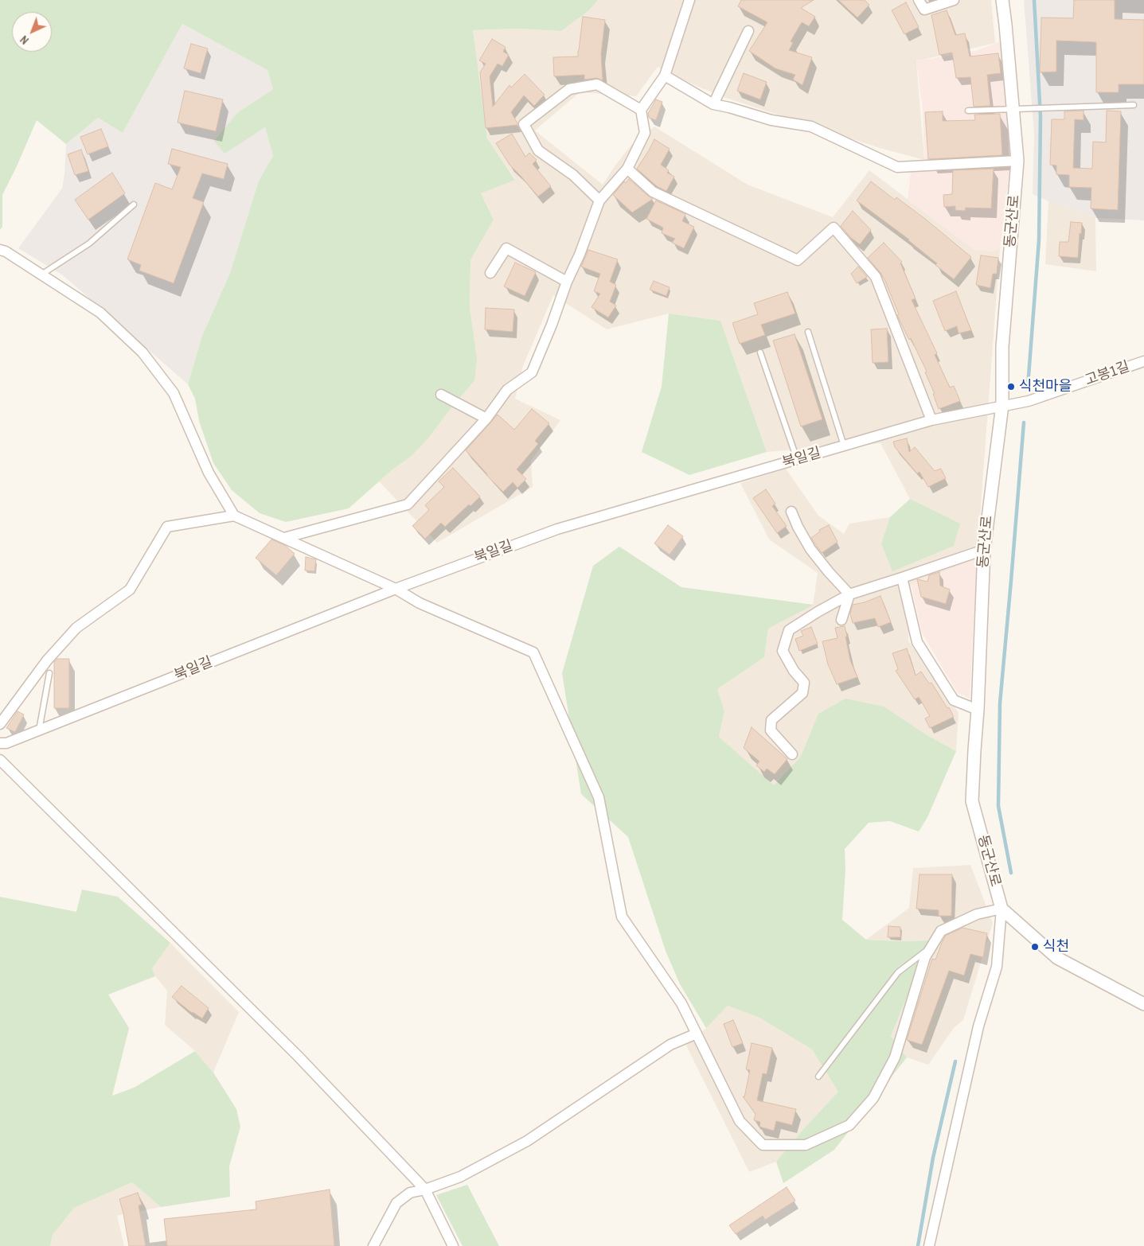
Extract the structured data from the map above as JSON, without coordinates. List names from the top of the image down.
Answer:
{
  "streets": {
    "street": ["동군산로", "고봉1길", "북일길"]
  },
  "crossings": [
    ["동군산로", "고봉1길"],
    ["동군산로", "북일길"],
    ["고봉1길", "북일길"]
  ],
  "places": ["식천마을", "식천"],
  "north": "bottom left"
}
